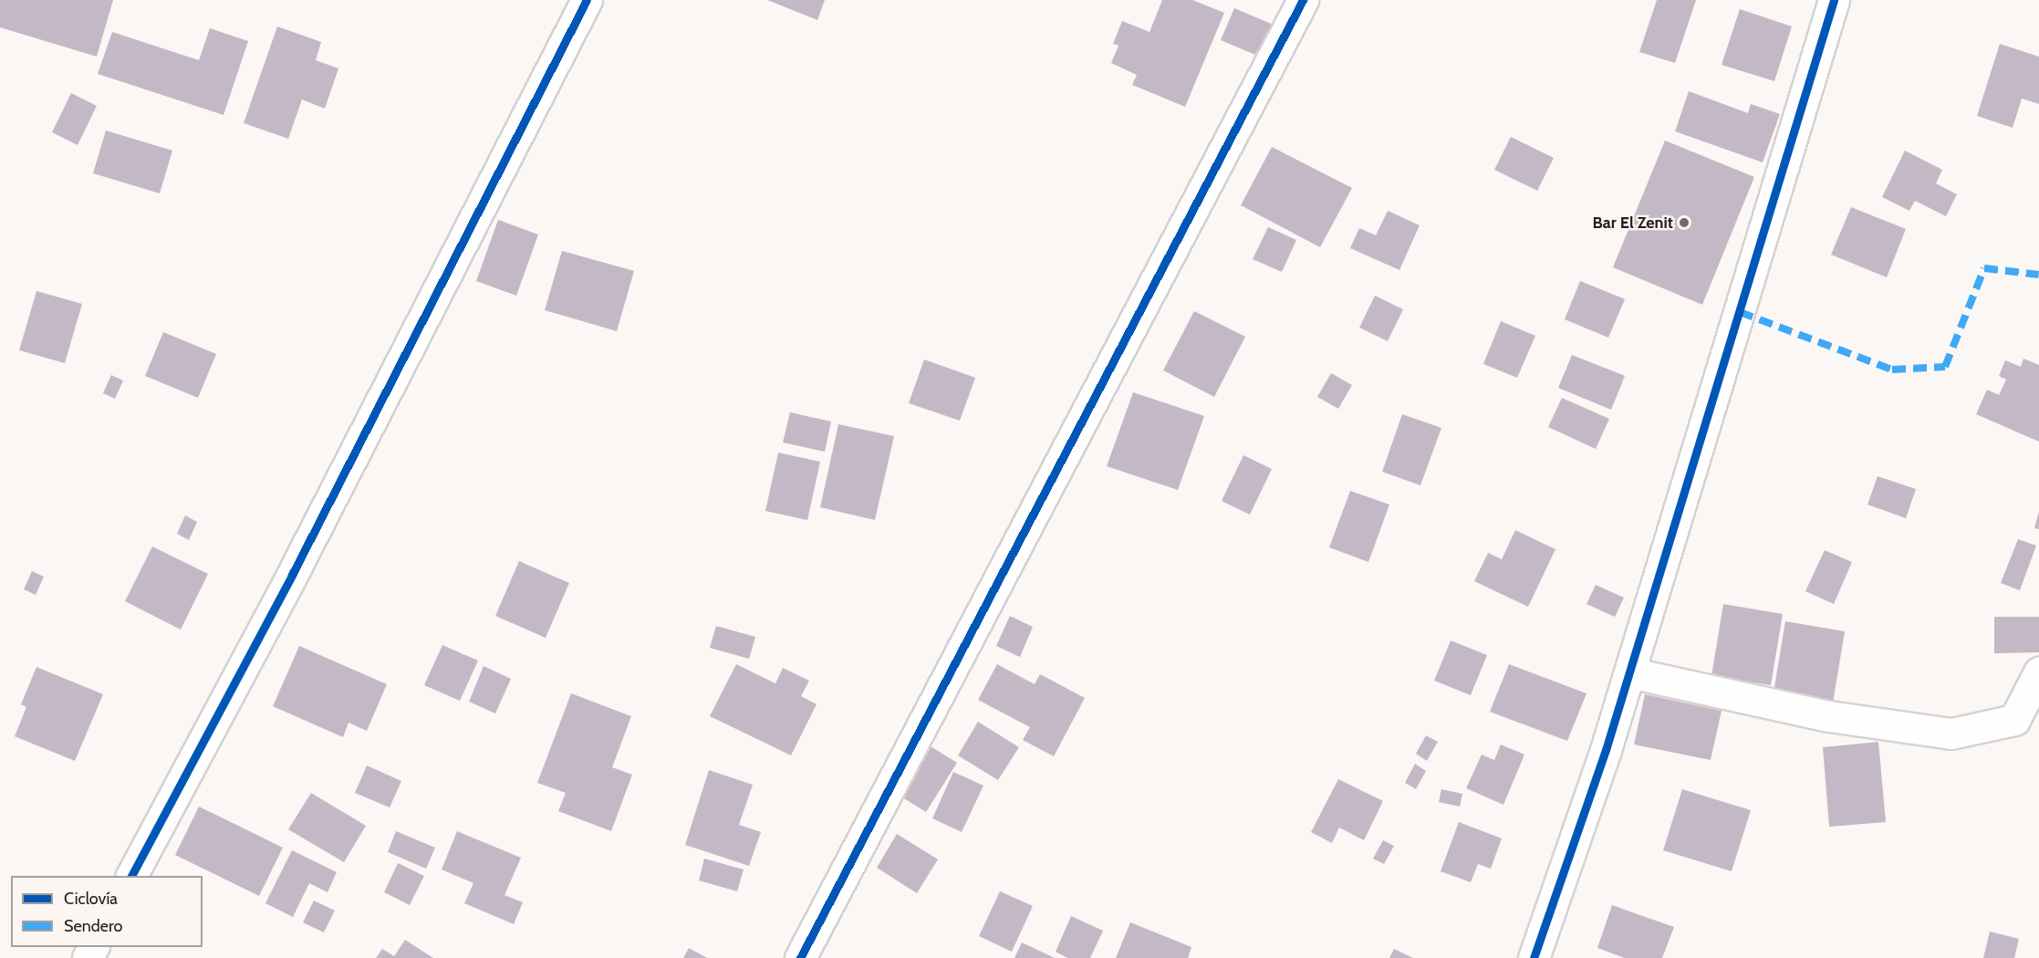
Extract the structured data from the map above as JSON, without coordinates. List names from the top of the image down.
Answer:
{
  "places": ["Bar El Zenit"],
  "legend": ["Ciclovía", "Sendero"]
}
